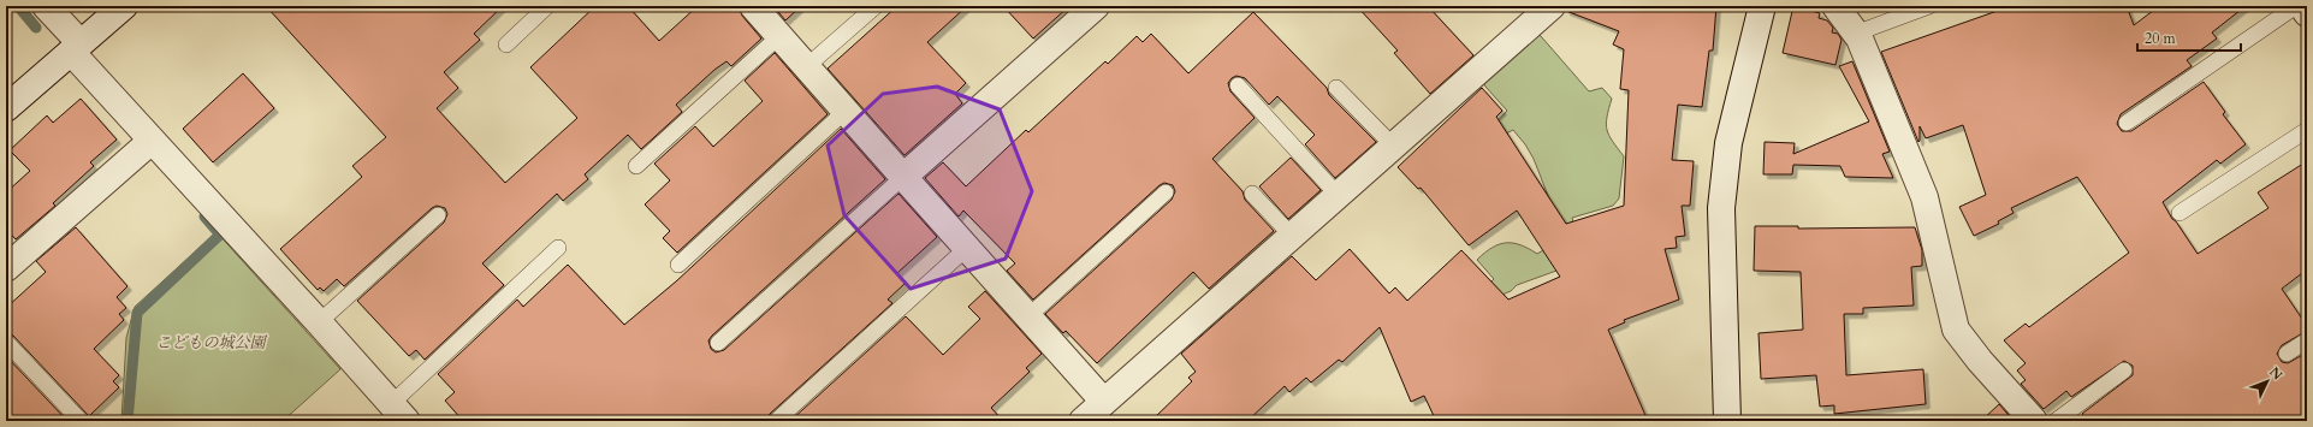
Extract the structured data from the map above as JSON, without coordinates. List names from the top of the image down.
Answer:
{
  "parks": ["こどもの城公園"],
  "scale_bar": "20 m",
  "north": "top right"
}
